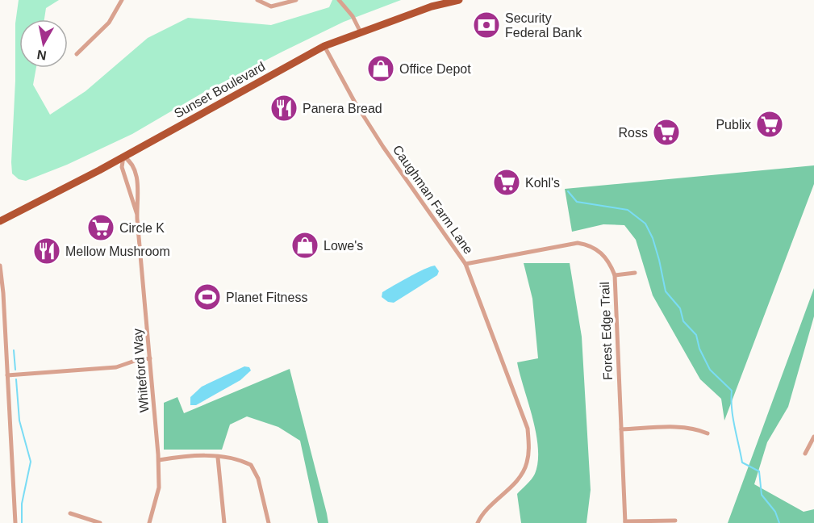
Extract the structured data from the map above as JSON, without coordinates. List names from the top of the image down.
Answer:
{
  "streets": {
    "main road": ["Sunset Boulevard"],
    "street": ["Caughman Farm Lane", "Forest Edge Trail", "Whiteford Way"]
  },
  "crossings": [
    ["Sunset Boulevard", "Caughman Farm Lane"],
    ["Sunset Boulevard", "Whiteford Way"],
    ["Caughman Farm Lane", "Forest Edge Trail"]
  ],
  "places": {
    "bank": ["Security Federal Bank"],
    "shop": ["Office Depot", "Lowe's"],
    "restaurant": ["Panera Bread", "Mellow Mushroom"],
    "supermarket": [
      "Publix",
      "Ross",
      "Kohl's",
      "Circle K"
    ],
    "sports": ["Planet Fitness"]
  },
  "north": "bottom"
}
